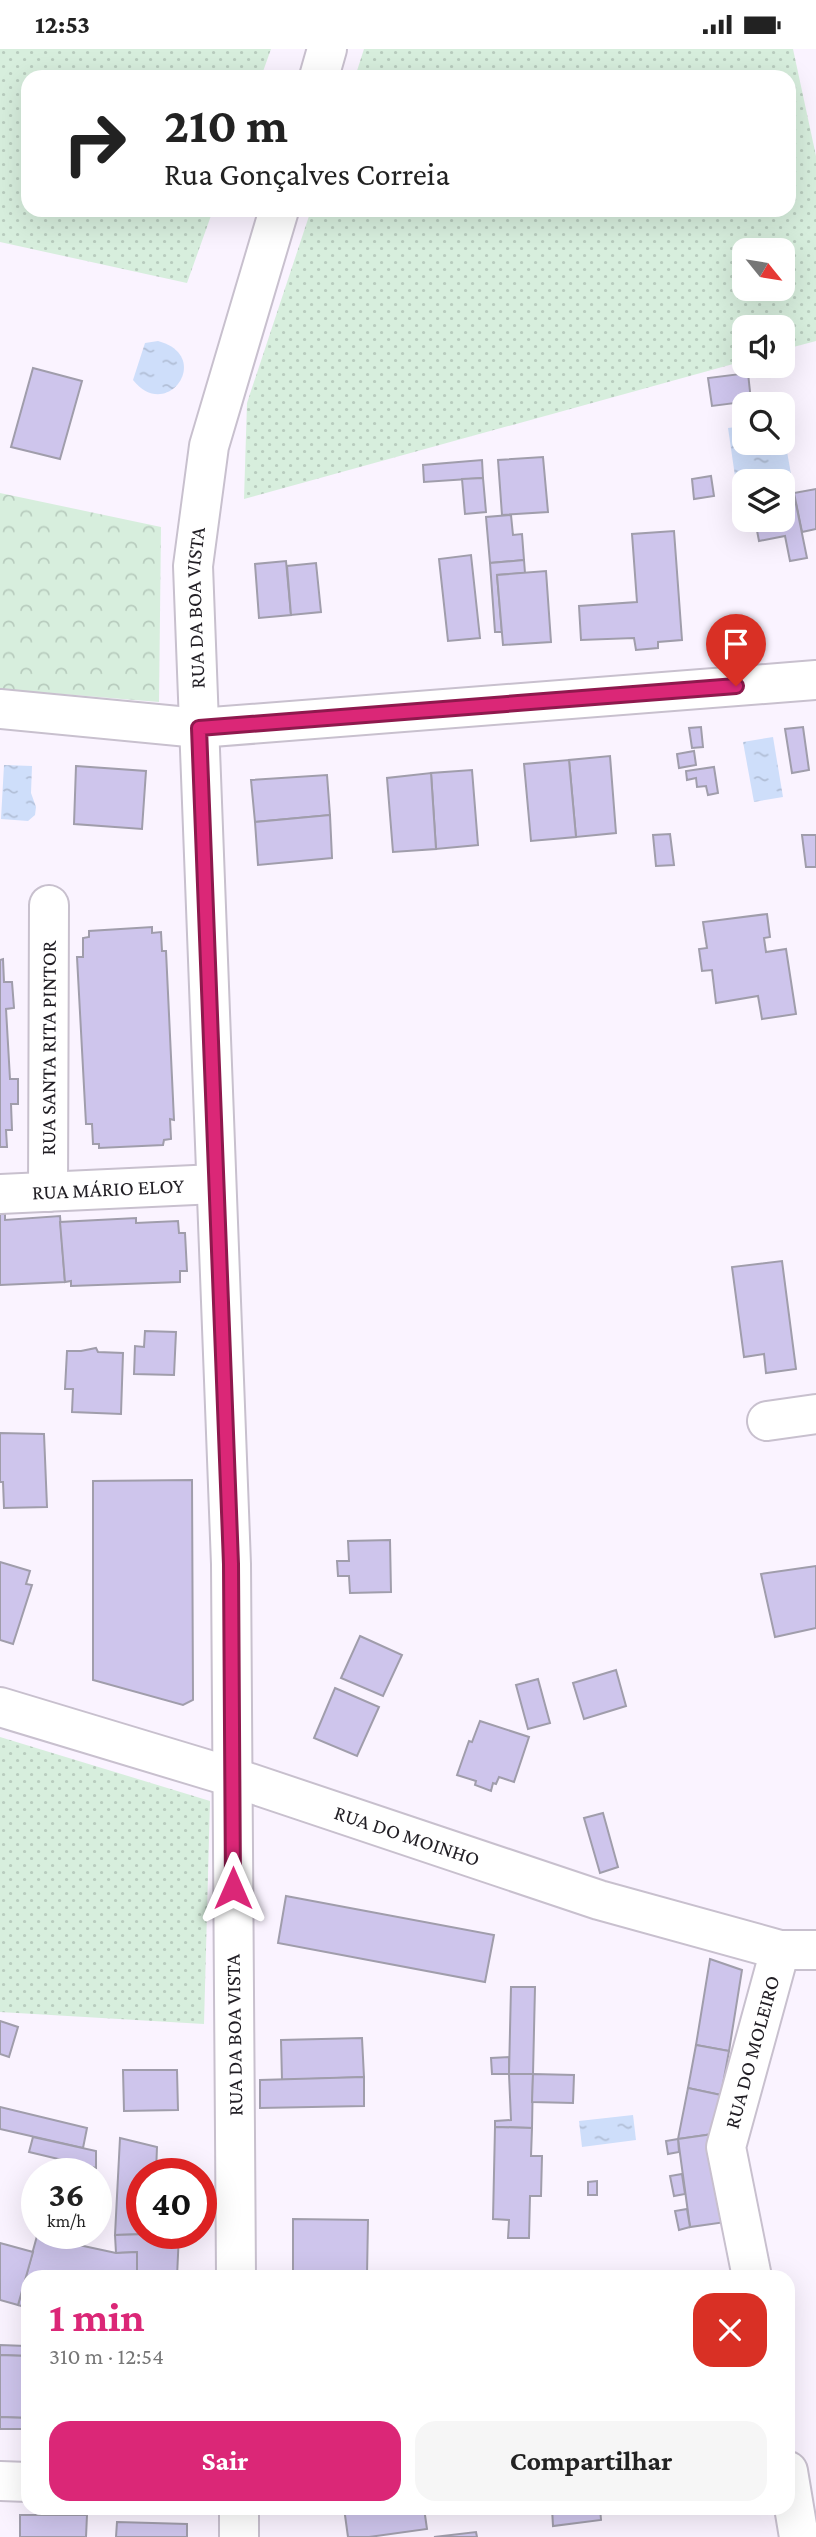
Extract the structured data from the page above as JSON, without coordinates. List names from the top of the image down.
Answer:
{
  "streets": {
    "street": [
      "RUA DA BOA VISTA",
      "RUA SANTA RITA PINTOR",
      "RUA MÁRIO ELOY",
      "RUA DO MOINHO",
      "RUA DO MOLEIRO"
    ]
  },
  "crossings": [
    ["RUA DA BOA VISTA", "RUA MÁRIO ELOY"],
    ["RUA DA BOA VISTA", "RUA DO MOINHO"],
    ["RUA SANTA RITA PINTOR", "RUA MÁRIO ELOY"],
    ["RUA DO MOINHO", "RUA DO MOLEIRO"]
  ],
  "north": "bottom right",
  "page": {
    "status": "12:53",
    "turn": ["210 m", "Rua Gonçalves Correia"],
    "speed": "36 km/h",
    "limit": "40",
    "heading": ["1 min", "310 m · 12:54"],
    "buttons": ["Sair", "Compartilhar"]
  }
}
